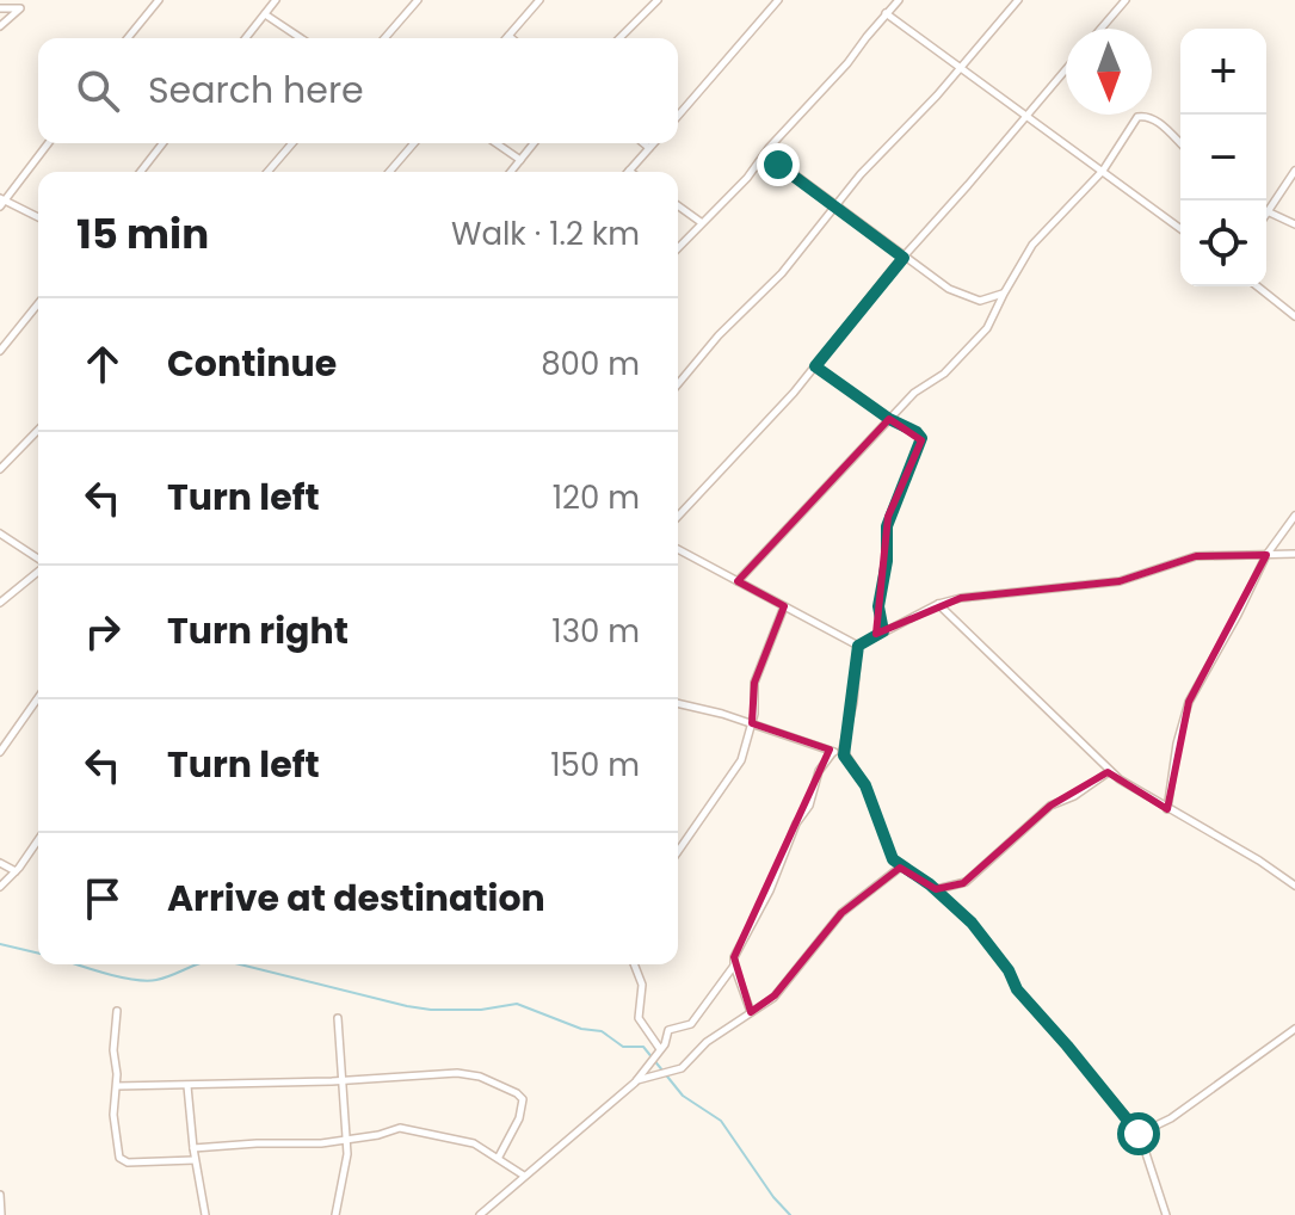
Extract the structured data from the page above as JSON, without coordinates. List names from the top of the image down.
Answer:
{
  "north": "bottom",
  "page": {
    "map_buttons": ["+", "−"],
    "search": "Search here",
    "heading": ["15 min", "Walk · 1.2 km"],
    "list": [
      ["Continue", "800 m"],
      ["Turn left", "120 m"],
      ["Turn right", "130 m"],
      ["Turn left", "150 m"],
      "Arrive at destination"
    ]
  }
}
